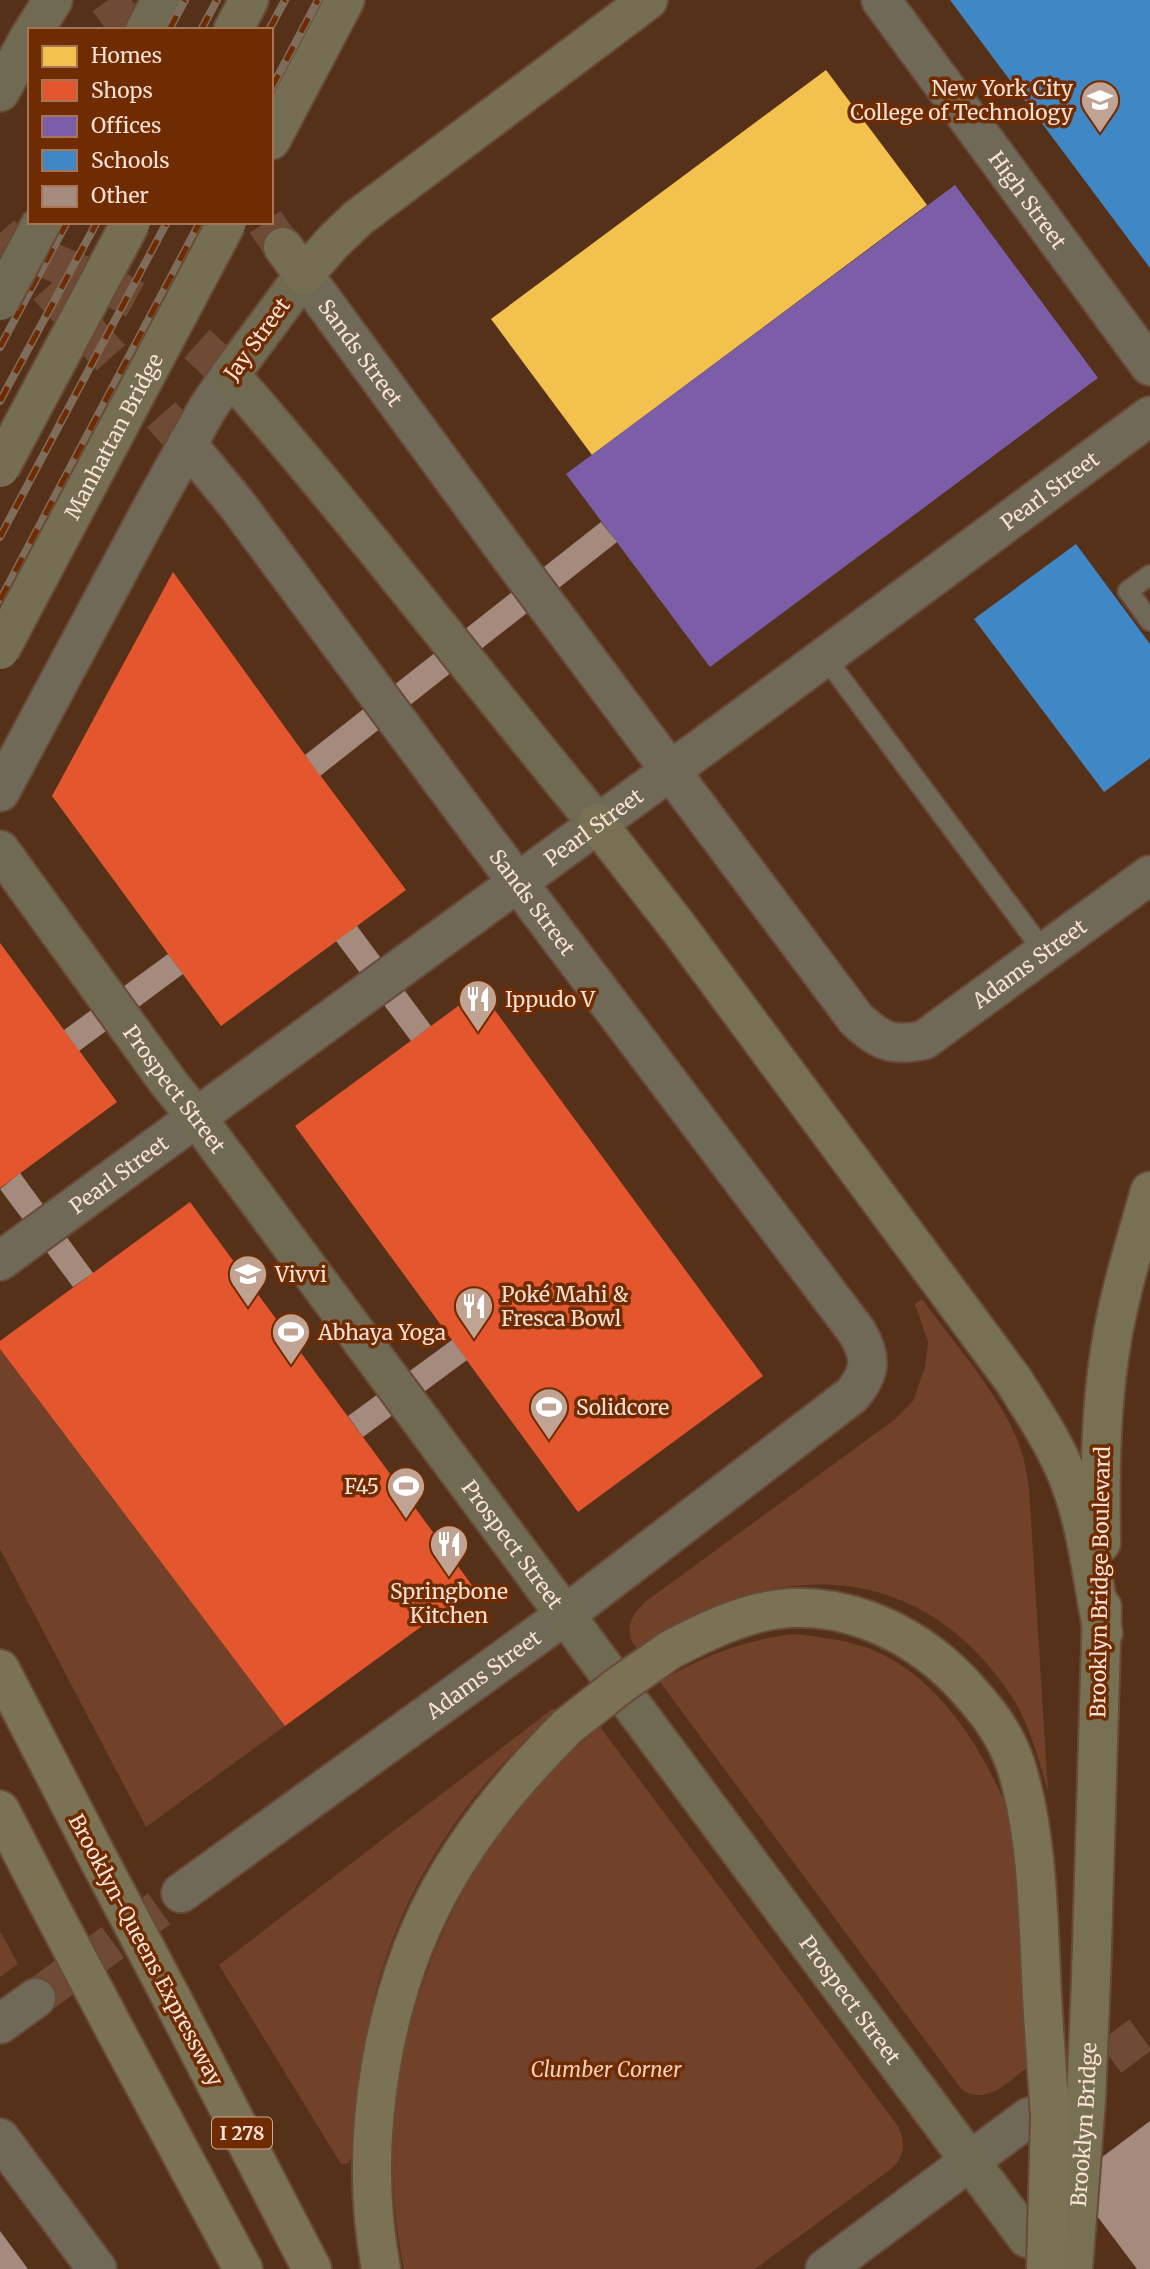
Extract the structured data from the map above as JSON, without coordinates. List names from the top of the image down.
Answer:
{
  "streets": {
    "highway": [
      "Brooklyn Bridge Boulevard",
      "Brooklyn-Queens Expressway",
      "Brooklyn Bridge",
      "I 278"
    ],
    "main road": ["Jay Street", "Manhattan Bridge", "Prospect Street"],
    "street": [
      "High Street",
      "Sands Street",
      "Pearl Street",
      "Adams Street"
    ]
  },
  "crossings": [
    ["Jay Street", "Sands Street"],
    ["Sands Street", "Pearl Street"],
    ["Sands Street", "Adams Street"],
    ["Pearl Street", "Prospect Street"],
    ["Adams Street", "Prospect Street"],
    ["Brooklyn Bridge Boulevard", "Brooklyn Bridge"]
  ],
  "parks": ["Clumber Corner"],
  "places": {
    "school or university": ["New York City College of Technology", "Vivvi"],
    "restaurant": ["Ippudo V", "Poké Mahi & Fresca Bowl", "Springbone Kitchen"],
    "sports": ["Abhaya Yoga", "Solidcore", "F45"]
  },
  "legend": [
    "Homes",
    "Shops",
    "Offices",
    "Schools",
    "Other"
  ]
}
